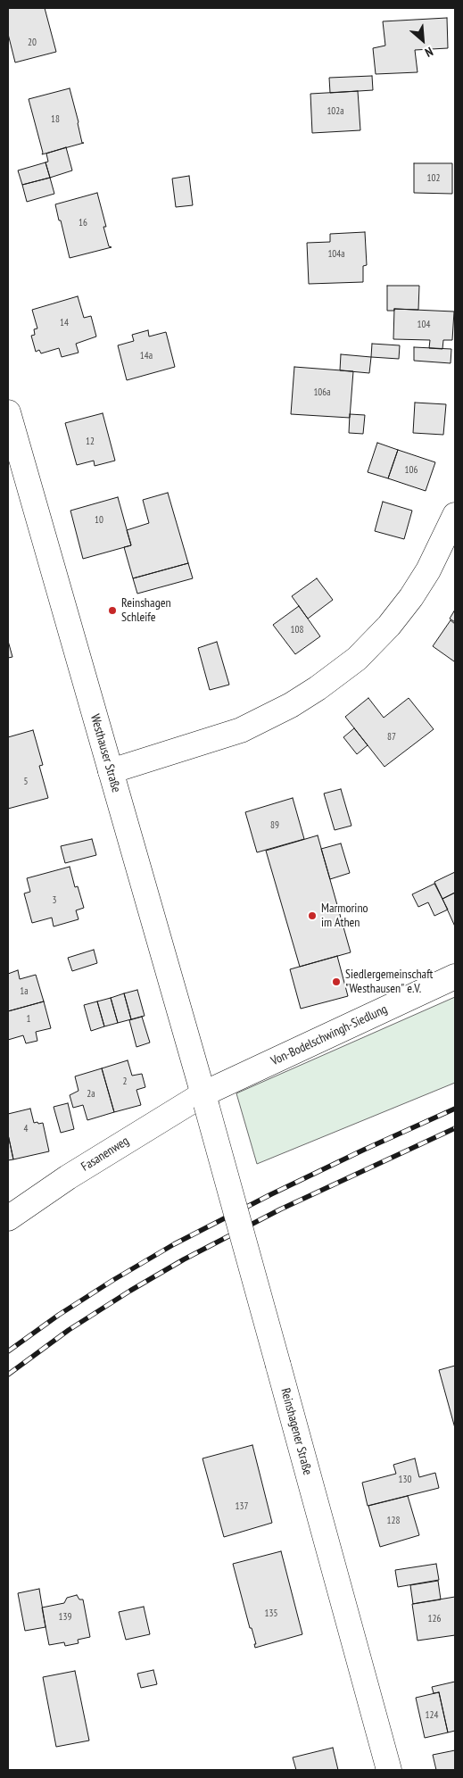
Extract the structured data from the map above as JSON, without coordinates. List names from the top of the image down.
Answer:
{
  "streets": {
    "main road": [
      "Westhauser Straße",
      "Von-Bodelschwingh-Siedlung",
      "Fasanenweg",
      "Reinshagener Straße"
    ]
  },
  "crossings": [
    ["Westhauser Straße", "Von-Bodelschwingh-Siedlung"],
    ["Westhauser Straße", "Fasanenweg"],
    ["Westhauser Straße", "Reinshagener Straße"],
    ["Von-Bodelschwingh-Siedlung", "Fasanenweg"],
    ["Von-Bodelschwingh-Siedlung", "Reinshagener Straße"],
    ["Fasanenweg", "Reinshagener Straße"]
  ],
  "places": ["Reinshagen Schleife", "Marmorino im Athen", "Siedlergemeinschaft \"Westhausen\" e.V."],
  "house_numbers": [
    "20",
    "102a",
    "18",
    "102",
    "16",
    "104a",
    "14",
    "104",
    "14a",
    "106a",
    "12",
    "106",
    "10",
    "108",
    "87",
    "5",
    "89",
    "3",
    "1a",
    "1",
    "2",
    "2a",
    "4",
    "130",
    "137",
    "128",
    "135",
    "139",
    "126",
    "124"
  ],
  "north": "bottom right"
}
